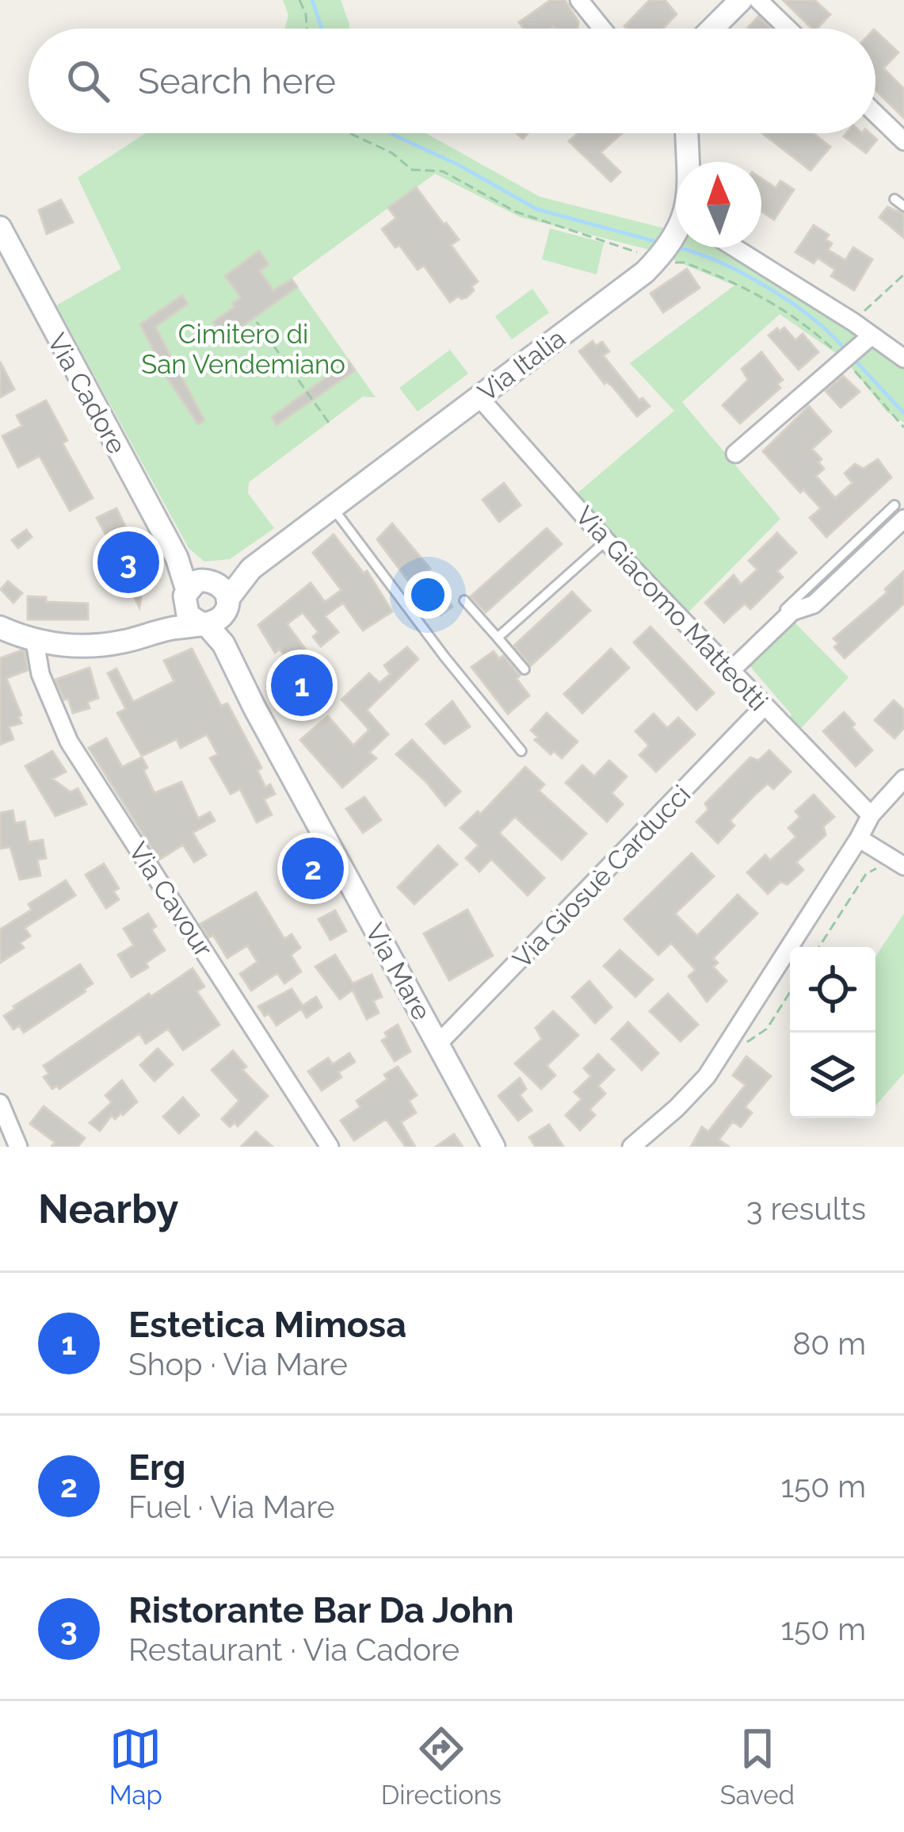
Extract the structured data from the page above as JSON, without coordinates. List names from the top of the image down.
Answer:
{
  "streets": {
    "street": [
      "Via Italia",
      "Via Cadore",
      "Via Giacomo Matteotti",
      "Via Giosuè Carducci",
      "Via Cavour",
      "Via Mare"
    ]
  },
  "crossings": [
    ["Via Italia", "Via Cadore"],
    ["Via Italia", "Via Giacomo Matteotti"],
    ["Via Italia", "Via Mare"],
    ["Via Cadore", "Via Mare"],
    ["Via Giacomo Matteotti", "Via Giosuè Carducci"],
    ["Via Giosuè Carducci", "Via Mare"]
  ],
  "parks": ["Cimitero di San Vendemiano"],
  "north": "top",
  "page": {
    "search": "Search here",
    "pins": ["3", "1", "2"],
    "heading": ["Nearby", "3 results"],
    "list": [
      {
        "mark": "1",
        "name": "Estetica Mimosa",
        "note": "Shop · Via Mare",
        "value": "80 m"
      },
      {
        "mark": "2",
        "name": "Erg",
        "note": "Fuel · Via Mare",
        "value": "150 m"
      },
      {
        "mark": "3",
        "name": "Ristorante Bar Da John",
        "note": "Restaurant · Via Cadore",
        "value": "150 m"
      }
    ],
    "nav": ["Map", "Directions", "Saved"]
  }
}
